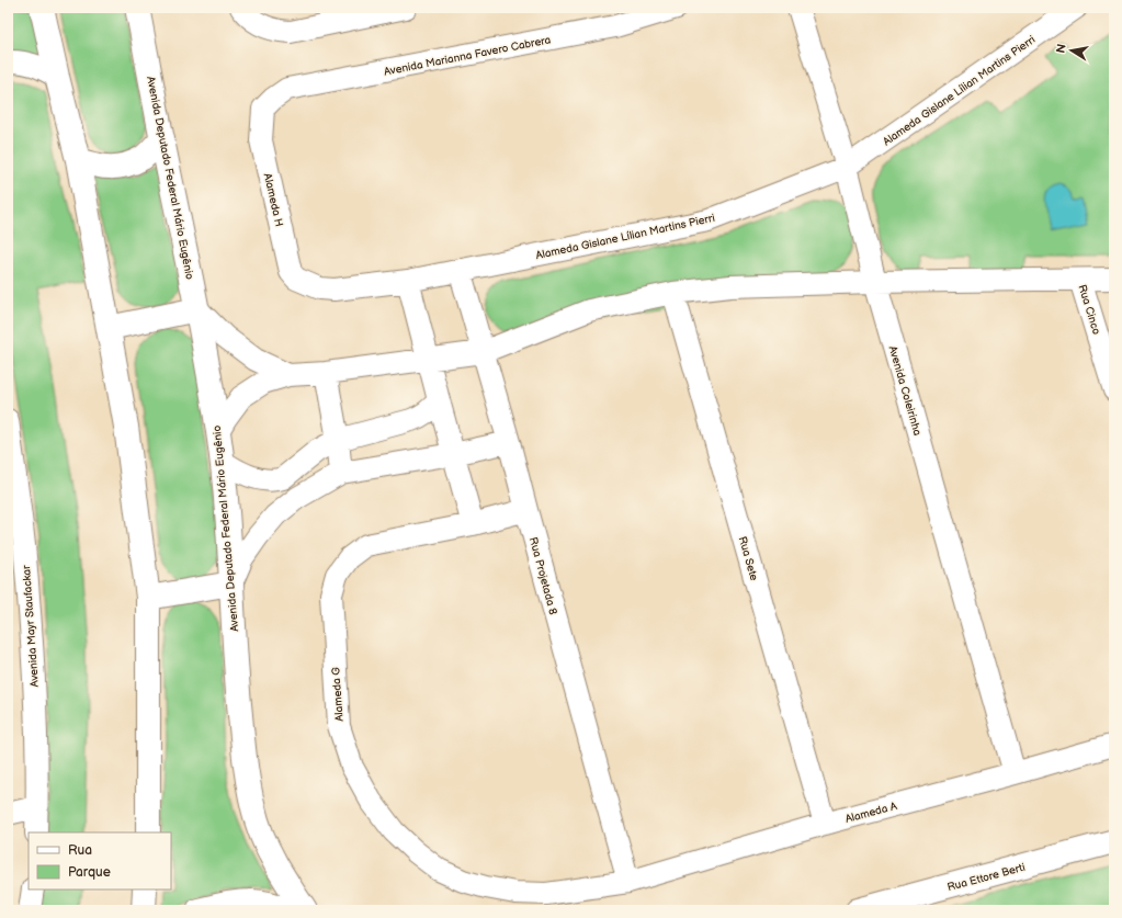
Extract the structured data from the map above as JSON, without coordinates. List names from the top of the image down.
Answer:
{
  "streets": {
    "street": [
      "Avenida Marianna Favero Cabrera",
      "Alameda Gislane Lílian Martins Pierri",
      "Avenida Deputado Federal Mário Eugênio",
      "Alameda H",
      "Rua Cinco",
      "Avenida Coleirinha",
      "Rua Sete",
      "Rua Projetada 8",
      "Avenida Mayr Staufackar",
      "Alameda G",
      "Alameda A",
      "Rua Ettore Berti"
    ]
  },
  "crossings": [
    ["Avenida Marianna Favero Cabrera", "Alameda H"],
    ["Alameda Gislane Lílian Martins Pierri", "Alameda H"],
    ["Alameda Gislane Lílian Martins Pierri", "Avenida Coleirinha"],
    ["Alameda Gislane Lílian Martins Pierri", "Rua Projetada 8"],
    ["Avenida Coleirinha", "Alameda A"],
    ["Rua Sete", "Alameda A"],
    ["Rua Projetada 8", "Alameda G"],
    ["Rua Projetada 8", "Alameda A"],
    ["Alameda G", "Alameda A"]
  ],
  "legend": ["Rua", "Parque"],
  "north": "left"
}
